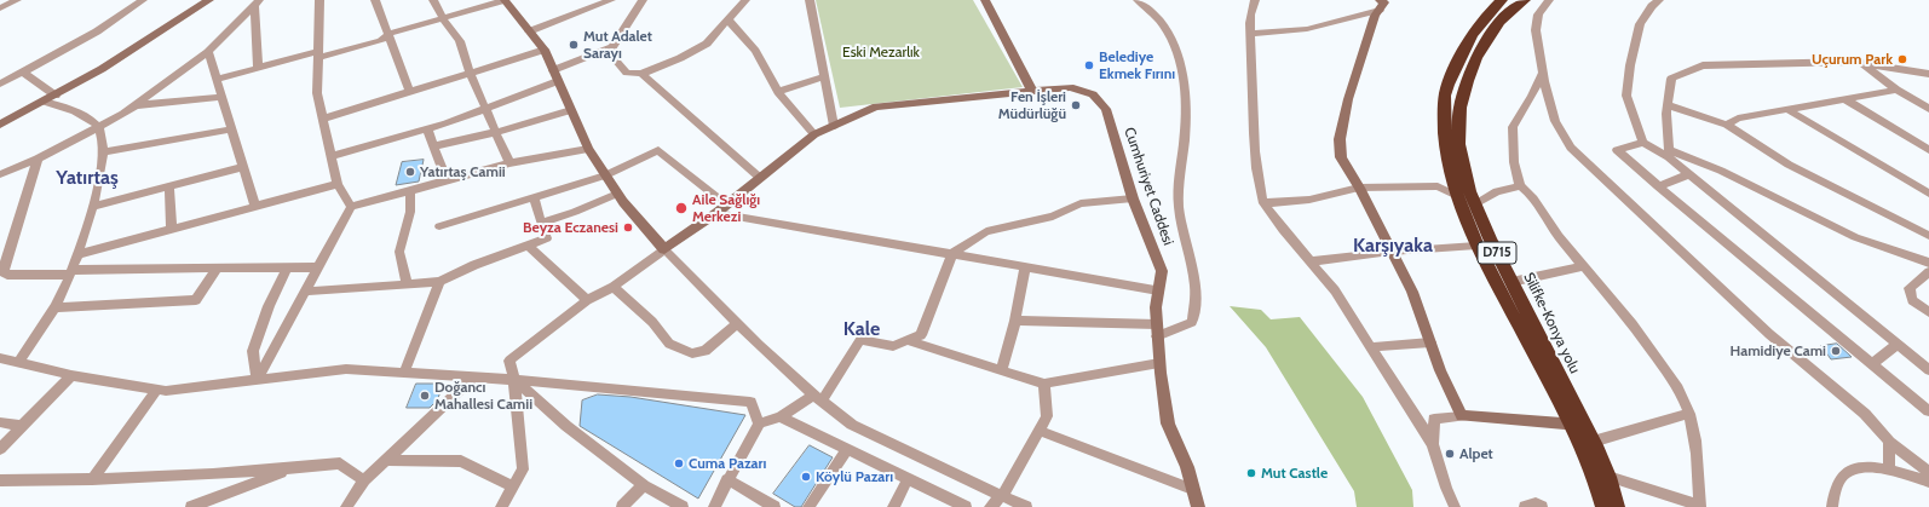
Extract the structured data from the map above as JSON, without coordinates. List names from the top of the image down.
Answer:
{
  "streets": {
    "highway": ["D715", "Silifke-Konya yolu"],
    "street": ["Cumhuriyet Caddesi"]
  },
  "districts": ["Yatırtaş", "Karşıyaka", "Kale"],
  "parks": ["Eski Mezarlık"],
  "places": [
    "Mut Adalet Sarayı",
    "Uçurum Park",
    "Belediye Ekmek Fırını",
    "Fen İşleri Müdürlüğü",
    "Yatırtaş Camii",
    "Aile Sağlığı Merkezi",
    "Beyza Eczanesi",
    "Hamidiye Cami",
    "Doğancı Mahallesi Camii",
    "Alpet",
    "Cuma Pazarı",
    "Mut Castle",
    "Köylü Pazarı"
  ]
}
